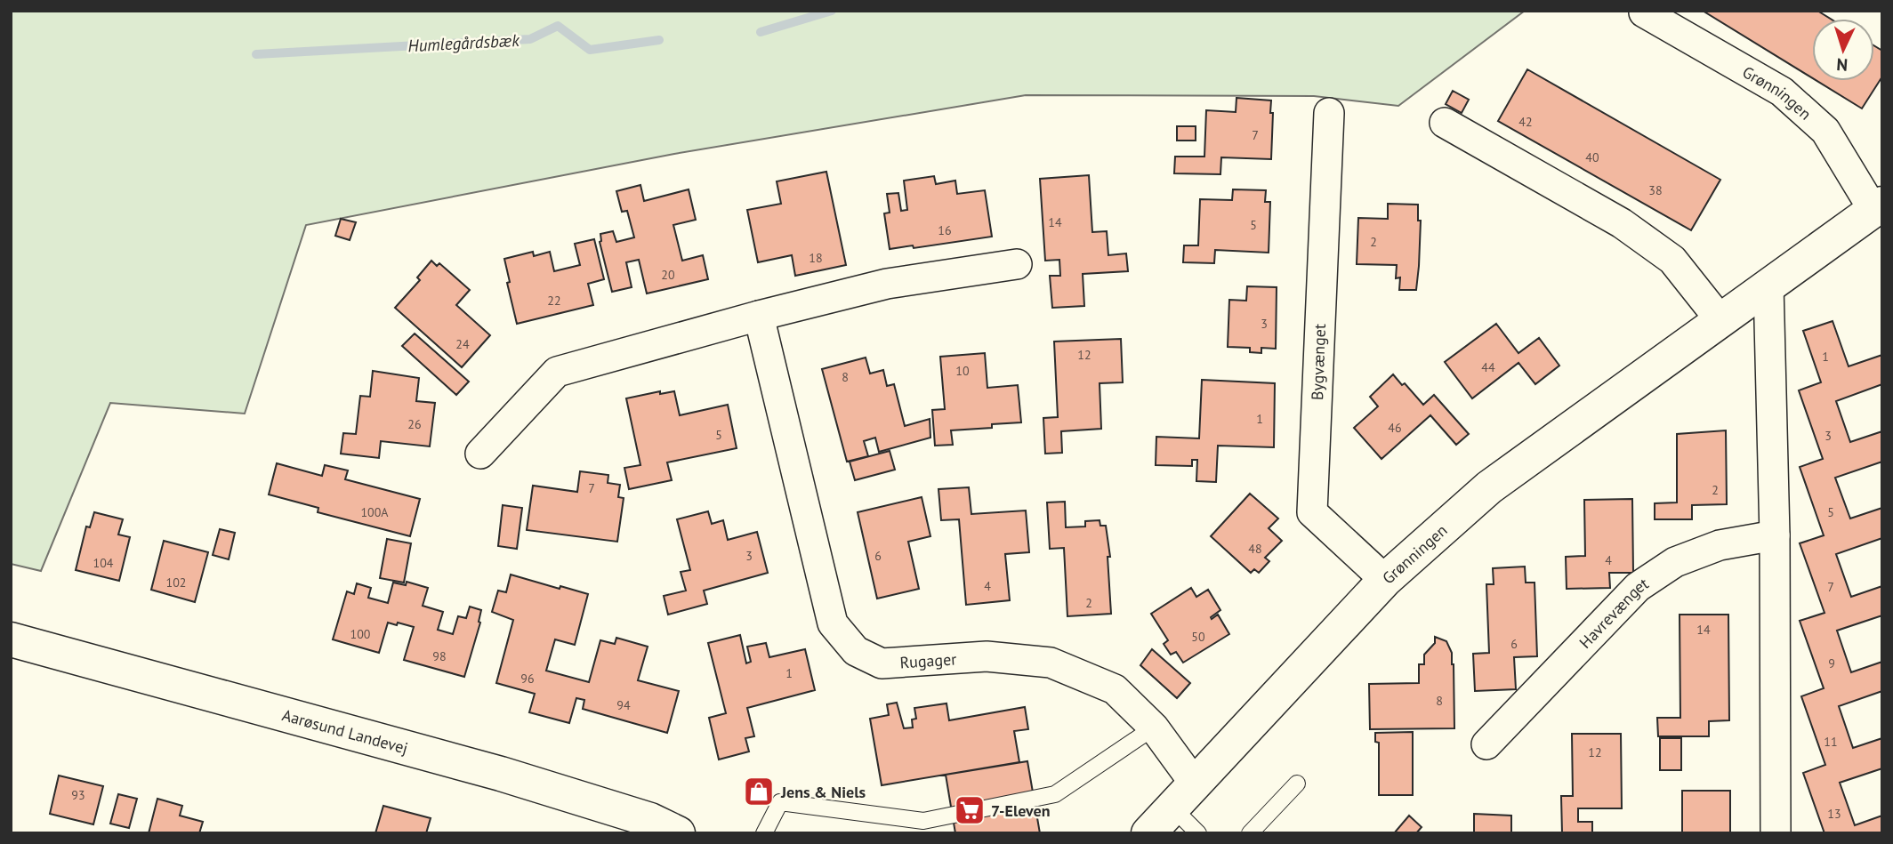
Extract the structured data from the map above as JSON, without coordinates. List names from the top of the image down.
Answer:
{
  "streets": {
    "street": [
      "Grønningen",
      "Bygvænget",
      "Havrevænget",
      "Rugager",
      "Aarøsund Landevej"
    ]
  },
  "crossings": [
    ["Grønningen", "Bygvænget"],
    ["Grønningen", "Rugager"]
  ],
  "water": ["Humlegårdsbæk"],
  "places": {
    "shop": ["Jens & Niels"],
    "supermarket": ["7-Eleven"]
  },
  "house_numbers": [
    "42",
    "7",
    "40",
    "38",
    "14",
    "5",
    "16",
    "2",
    "18",
    "20",
    "22",
    "3",
    "24",
    "12",
    "1",
    "44",
    "10",
    "8",
    "1",
    "26",
    "46",
    "5",
    "3",
    "7",
    "2",
    "100A",
    "5",
    "48",
    "3",
    "6",
    "4",
    "104",
    "102",
    "4",
    "7",
    "2",
    "14",
    "100",
    "50",
    "6",
    "98",
    "9",
    "1",
    "96",
    "8",
    "94",
    "11",
    "12",
    "93",
    "13"
  ],
  "north": "bottom"
}
